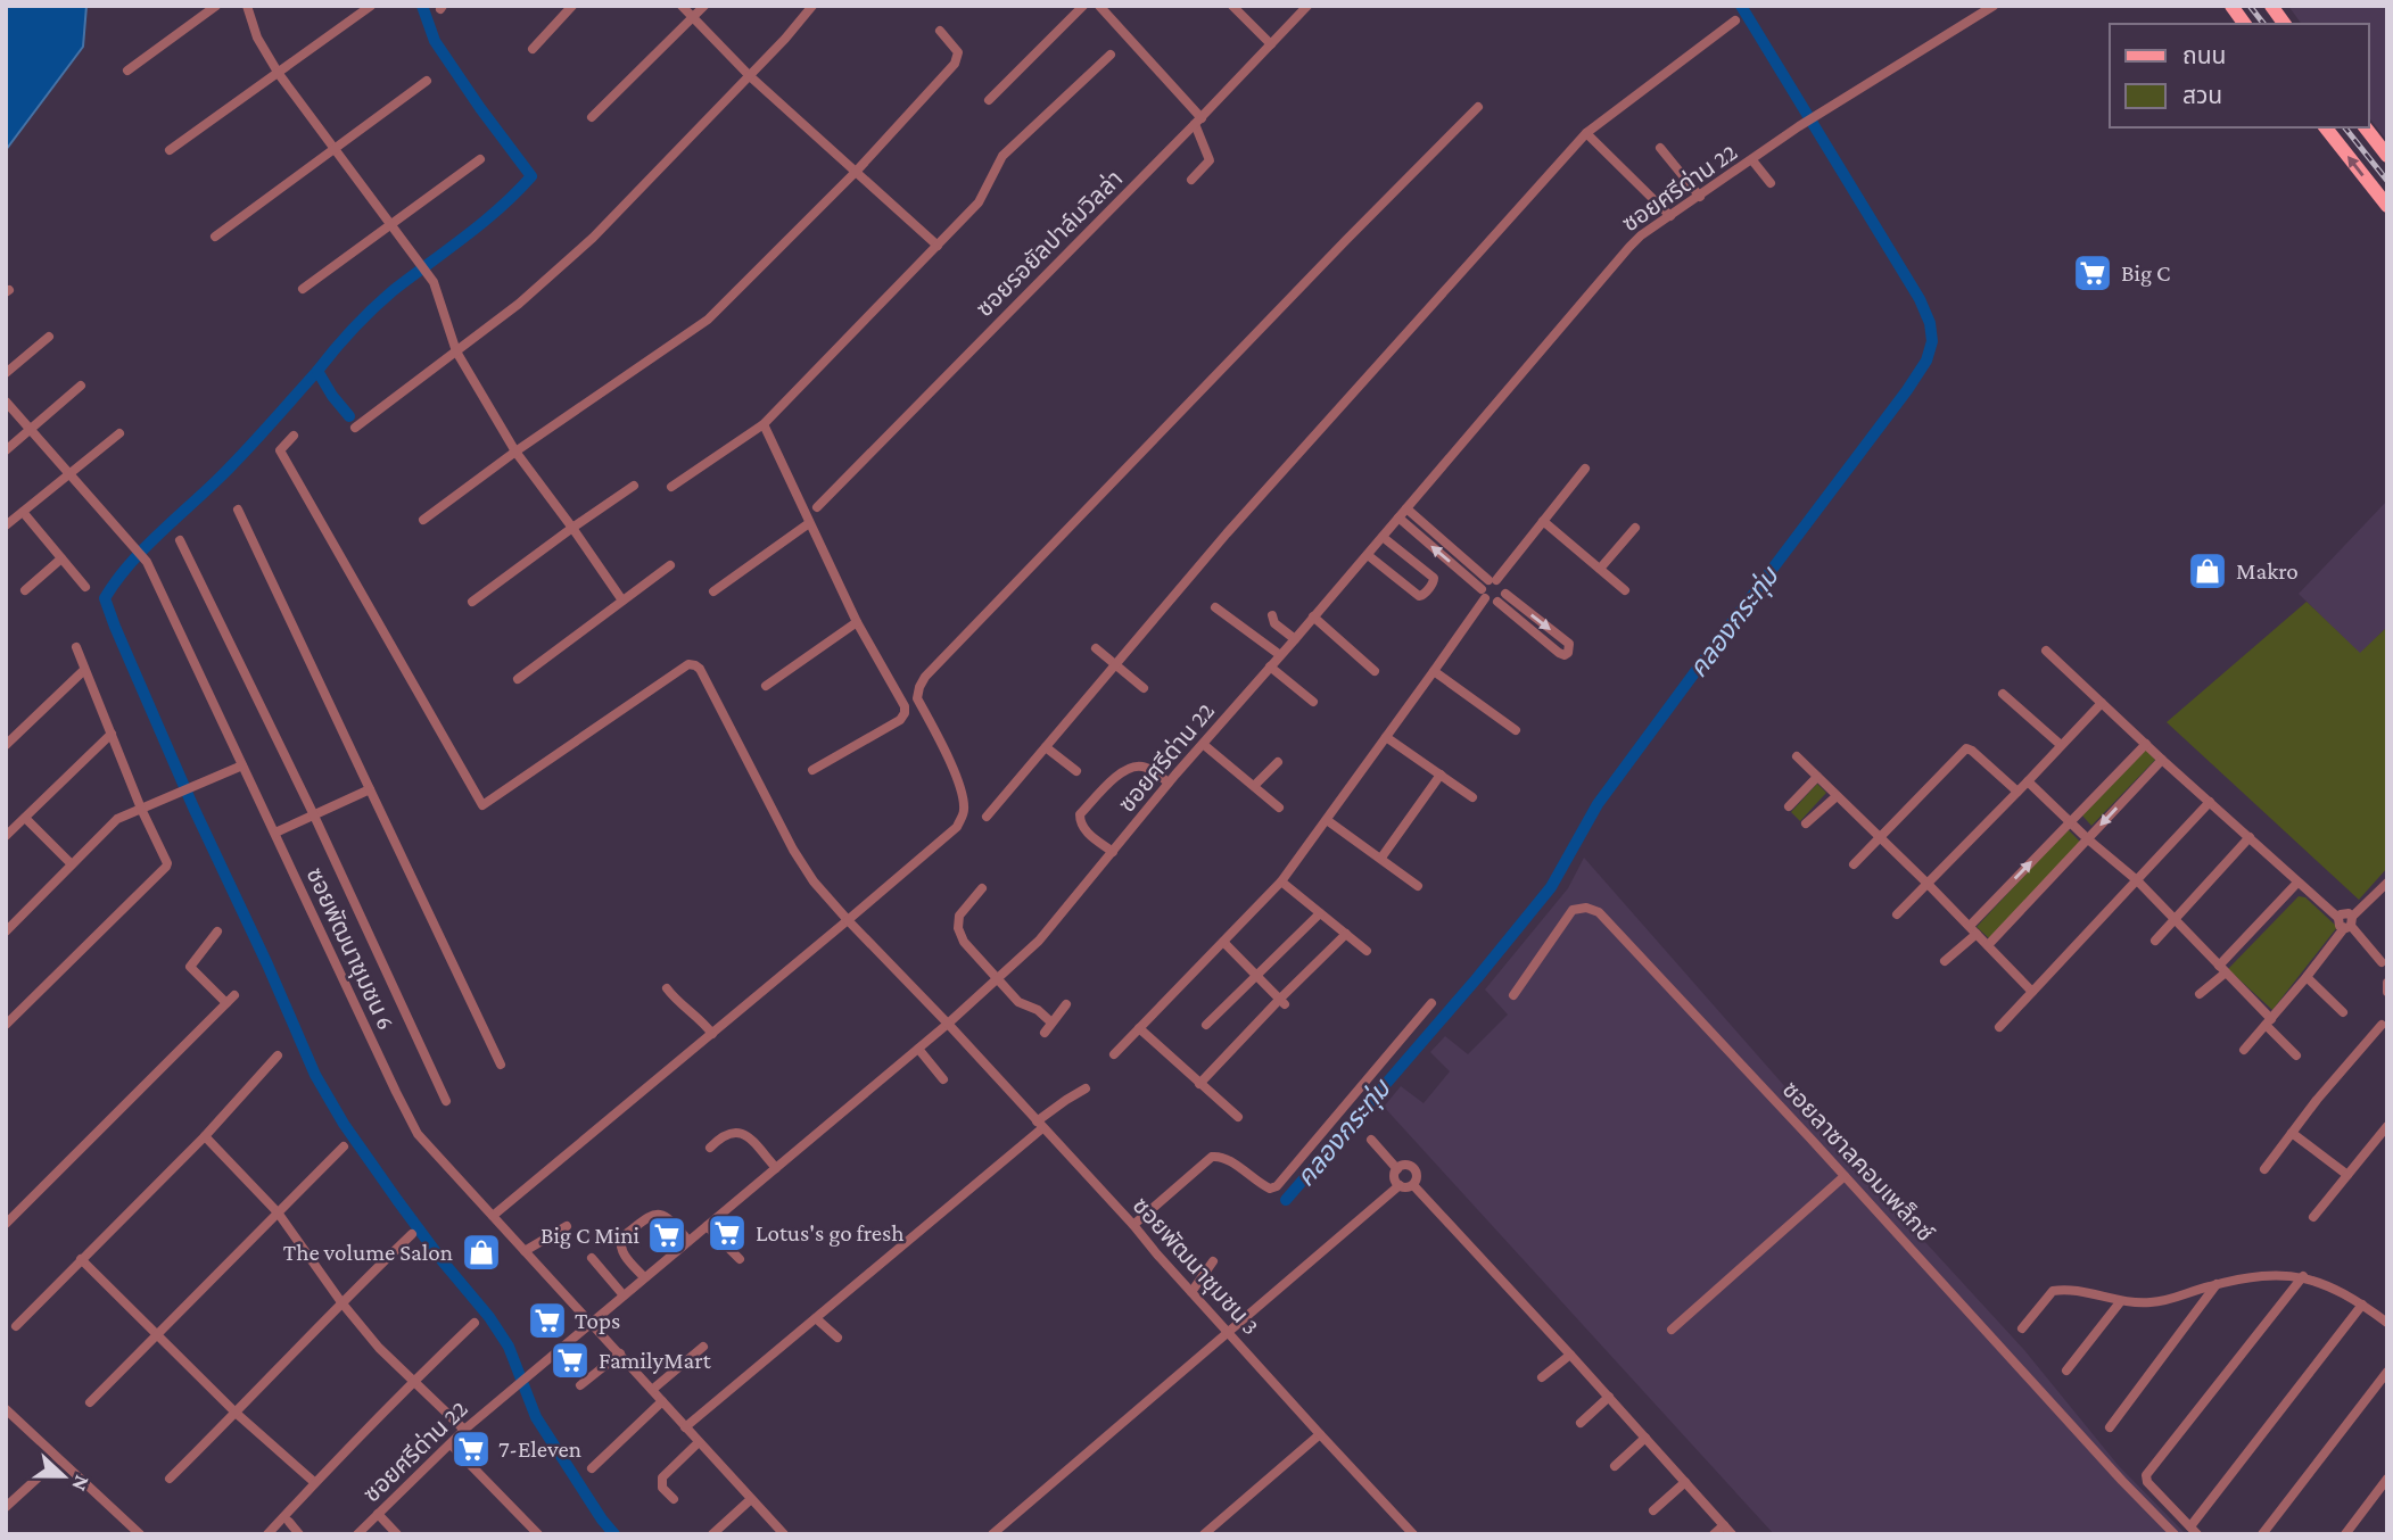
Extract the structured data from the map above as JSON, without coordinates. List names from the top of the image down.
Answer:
{
  "streets": {
    "street": [
      "ซอยศรีด่าน 22",
      "ซอยรอยัลปาล์มวิลล่า",
      "ซอยพัฒนาชุมชน 6",
      "ซอยลาซาลคอมเพล็กซ์",
      "ซอยพัฒนาชุมชน 3"
    ]
  },
  "crossings": [
    ["ซอยศรีด่าน 22", "ซอยพัฒนาชุมชน 6"],
    ["ซอยศรีด่าน 22", "ซอยพัฒนาชุมชน 3"]
  ],
  "water": ["คลองกระทุ่ม"],
  "places": {
    "supermarket": [
      "Big C",
      "Lotus's go fresh",
      "Big C Mini",
      "Tops",
      "FamilyMart",
      "7-Eleven"
    ],
    "shop": ["Makro", "The volume Salon"]
  },
  "legend": ["ถนน", "สวน"],
  "north": "right"
}
